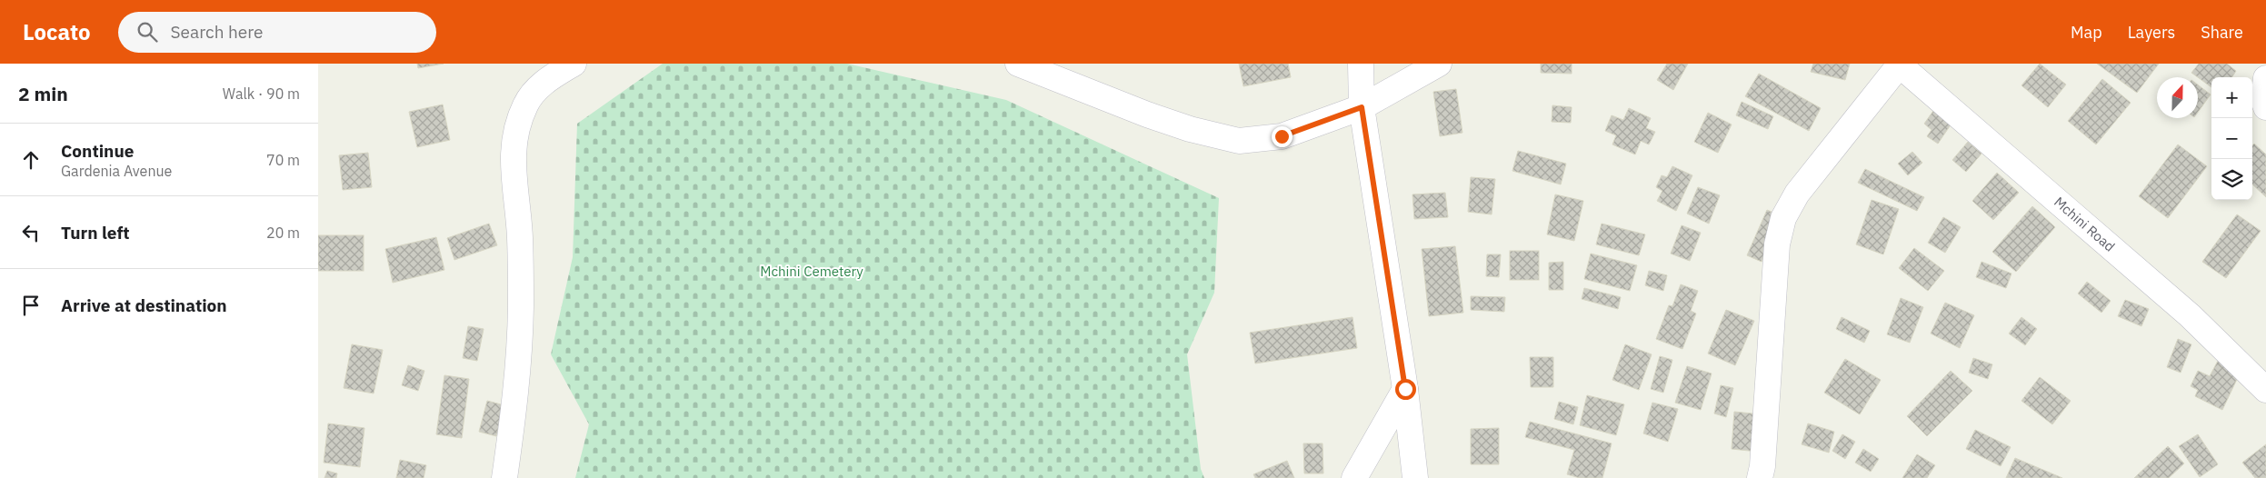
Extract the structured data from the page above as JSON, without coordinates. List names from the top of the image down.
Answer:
{
  "streets": {
    "street": ["Mchini Road"]
  },
  "parks": ["Mchini Cemetery"],
  "north": "top",
  "page": {
    "header": "Locato",
    "search": "Search here",
    "nav": ["Map", "Layers", "Share"],
    "heading": ["2 min", "Walk · 90 m"],
    "map_buttons": ["+", "−"],
    "list": [
      ["Continue", "Gardenia Avenue", "70 m"],
      ["Turn left", "20 m"],
      "Arrive at destination"
    ]
  }
}
